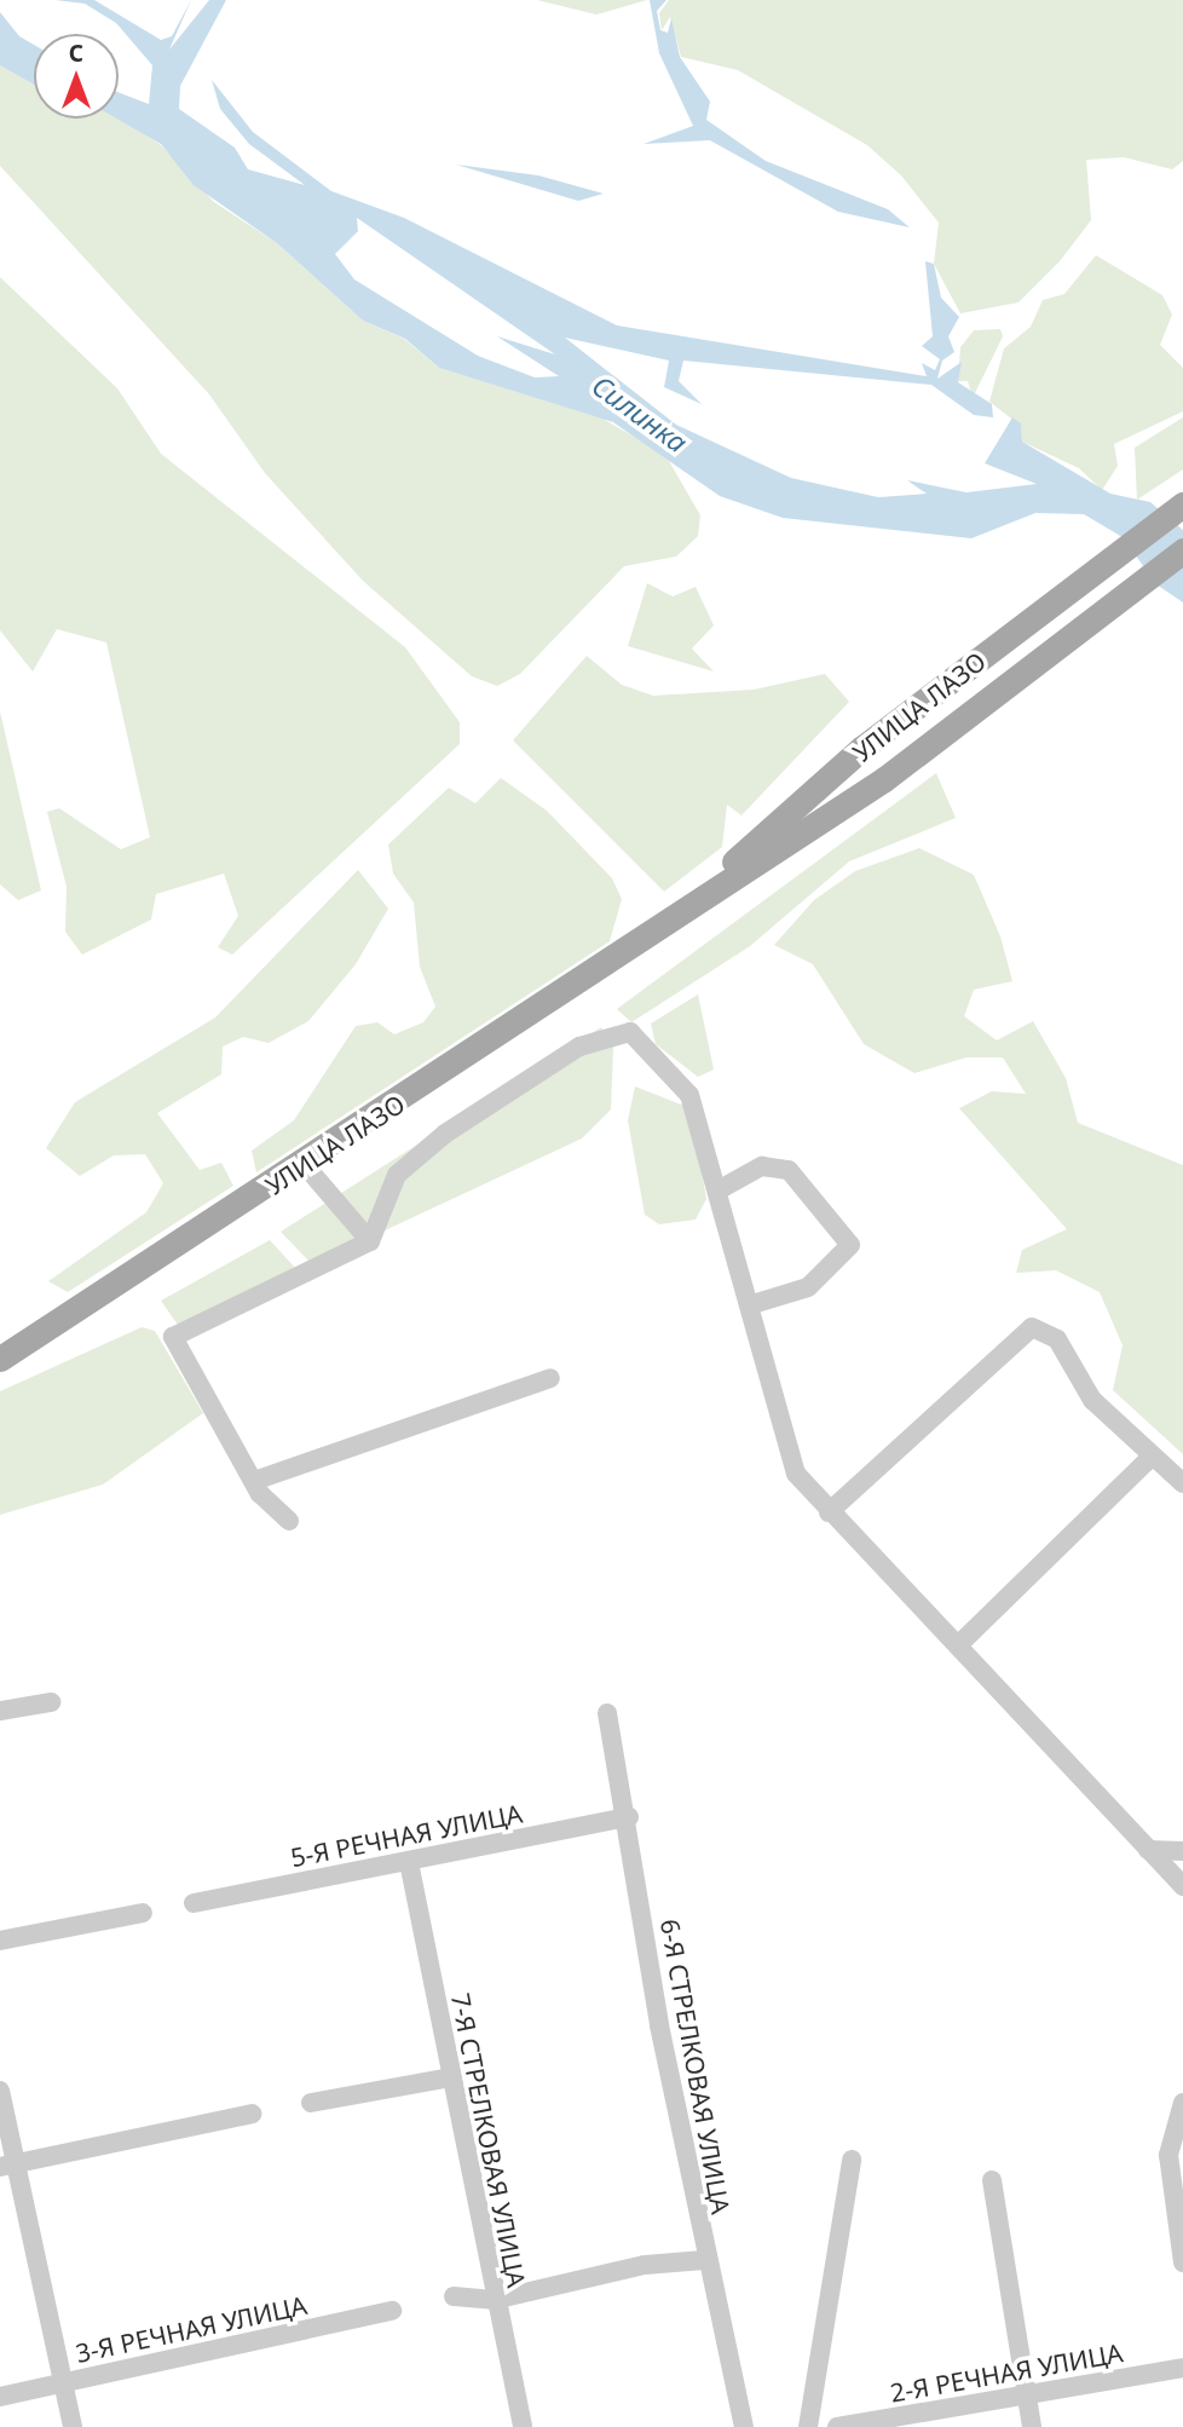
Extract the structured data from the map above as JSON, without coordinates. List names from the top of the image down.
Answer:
{
  "streets": {
    "main road": ["УЛИЦА ЛАЗО"],
    "street": [
      "5-Я РЕЧНАЯ УЛИЦА",
      "6-Я СТРЕЛКОВАЯ УЛИЦА",
      "7-Я СТРЕЛКОВАЯ УЛИЦА",
      "3-Я РЕЧНАЯ УЛИЦА",
      "2-Я РЕЧНАЯ УЛИЦА"
    ]
  },
  "crossings": [
    ["5-Я РЕЧНАЯ УЛИЦА", "6-Я СТРЕЛКОВАЯ УЛИЦА"],
    ["5-Я РЕЧНАЯ УЛИЦА", "7-Я СТРЕЛКОВАЯ УЛИЦА"]
  ],
  "water": ["Силинка"],
  "north": "top"
}
